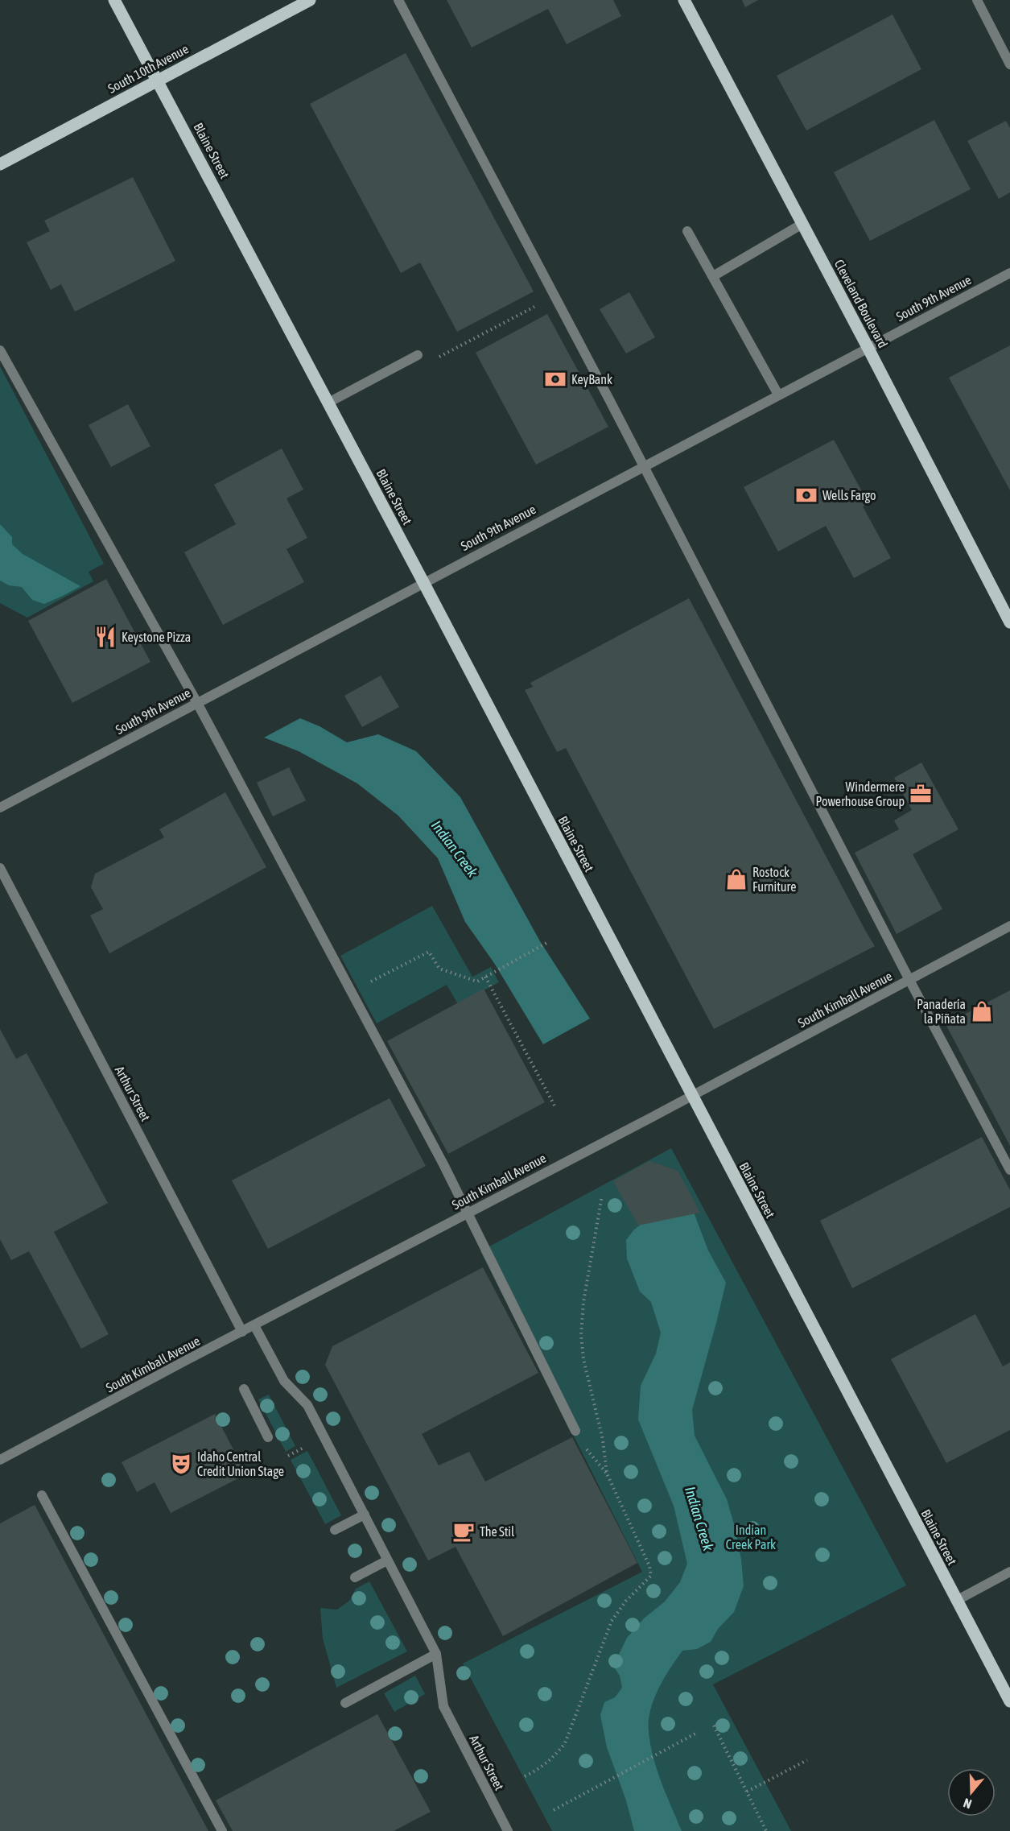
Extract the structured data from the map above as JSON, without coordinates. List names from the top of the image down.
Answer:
{
  "streets": {
    "main road": ["South 10th Avenue", "Blaine Street", "Cleveland Boulevard"],
    "street": ["South 9th Avenue", "South Kimball Avenue", "Arthur Street"]
  },
  "crossings": [
    ["South 10th Avenue", "Blaine Street"],
    ["Blaine Street", "South 9th Avenue"],
    ["Blaine Street", "South Kimball Avenue"],
    ["South 9th Avenue", "Cleveland Boulevard"],
    ["South Kimball Avenue", "Arthur Street"]
  ],
  "water": ["Indian Creek"],
  "parks": ["Indian Creek Park"],
  "places": {
    "bank": ["KeyBank", "Wells Fargo"],
    "restaurant": ["Keystone Pizza"],
    "office": ["Windermere Powerhouse Group"],
    "shop": ["Rostock Furniture", "Panadería la Piñata"],
    "theatre": ["Idaho Central Credit Union Stage"],
    "cafe": ["The Stil"]
  },
  "north": "bottom"
}
